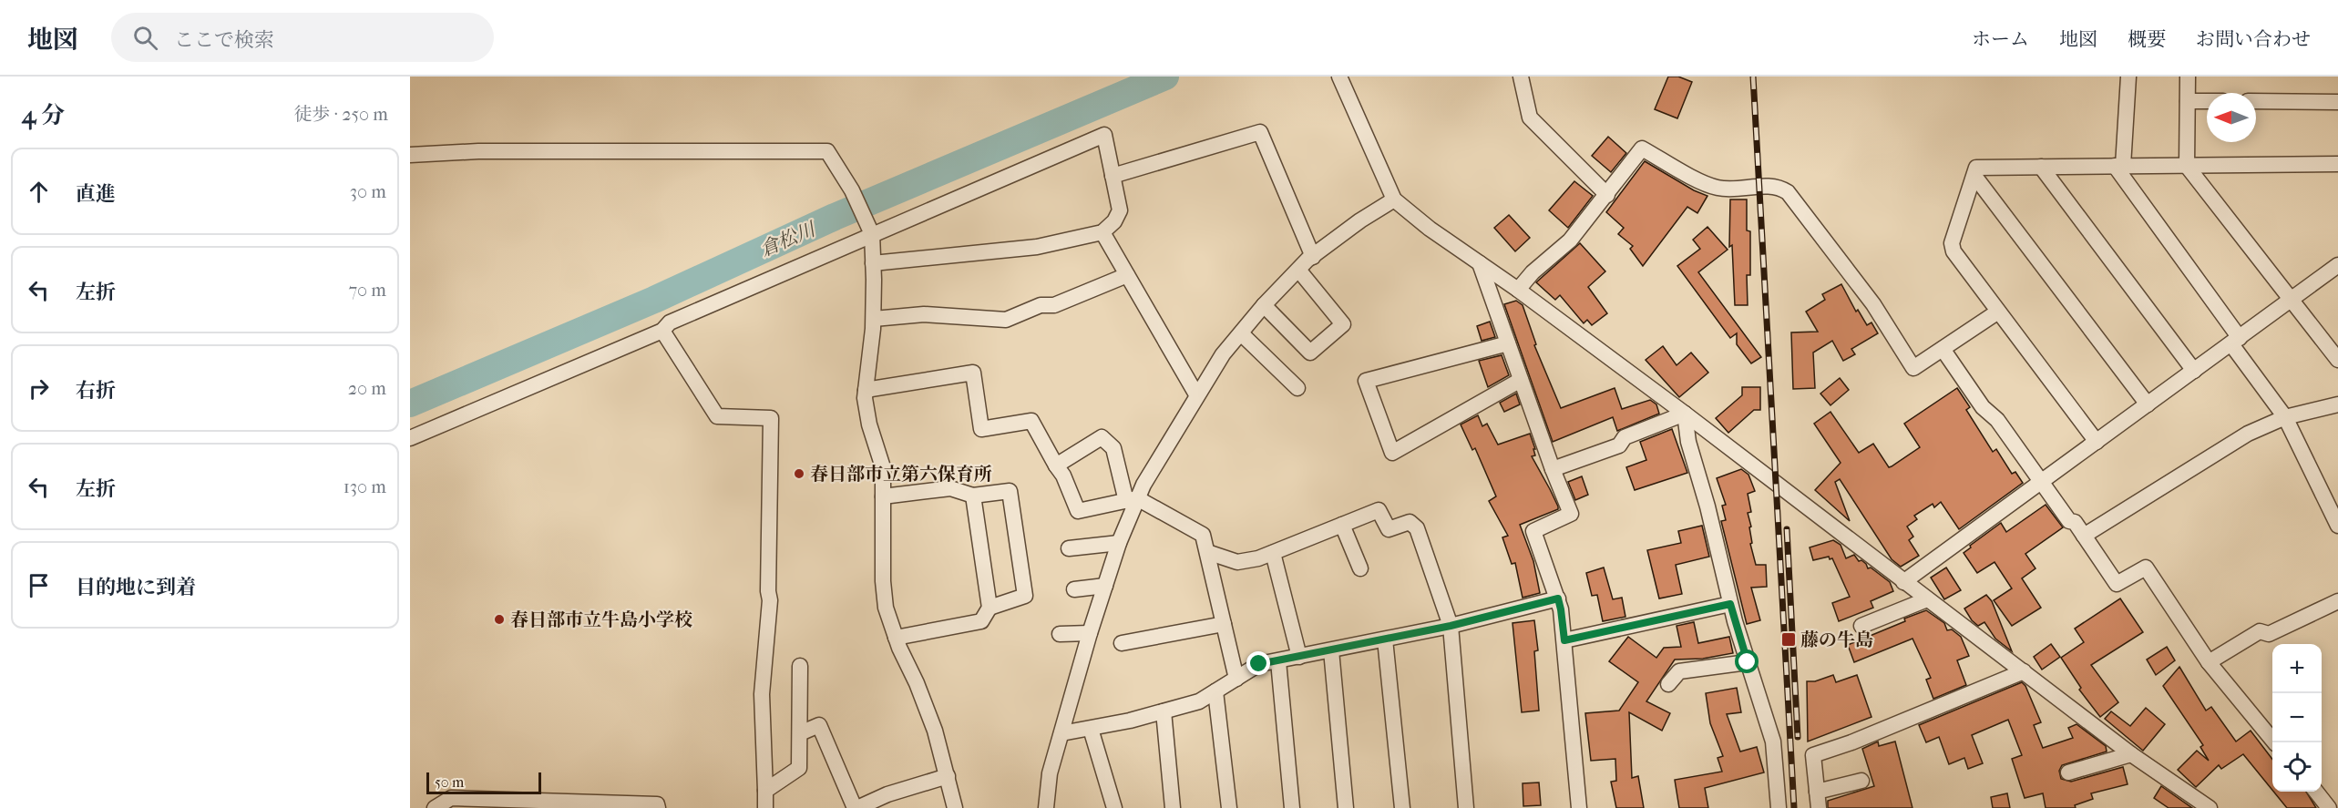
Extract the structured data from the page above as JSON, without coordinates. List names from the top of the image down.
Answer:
{
  "water": ["倉松川"],
  "places": {
    "other": ["春日部市立第六保育所", "春日部市立牛島小学校"],
    "transit": ["藤の牛島"]
  },
  "scale_bar": "50 m",
  "north": "left",
  "page": {
    "header": "地図",
    "search": "ここで検索",
    "nav": [
      "ホーム",
      "地図",
      "概要",
      "お問い合わせ"
    ],
    "heading": ["4 分", "徒歩 · 250 m"],
    "list": [
      ["直進", "30 m"],
      ["左折", "70 m"],
      ["右折", "20 m"],
      ["左折", "130 m"],
      "目的地に到着"
    ],
    "map_buttons": ["+", "−"],
    "scale": "50 m"
  }
}
